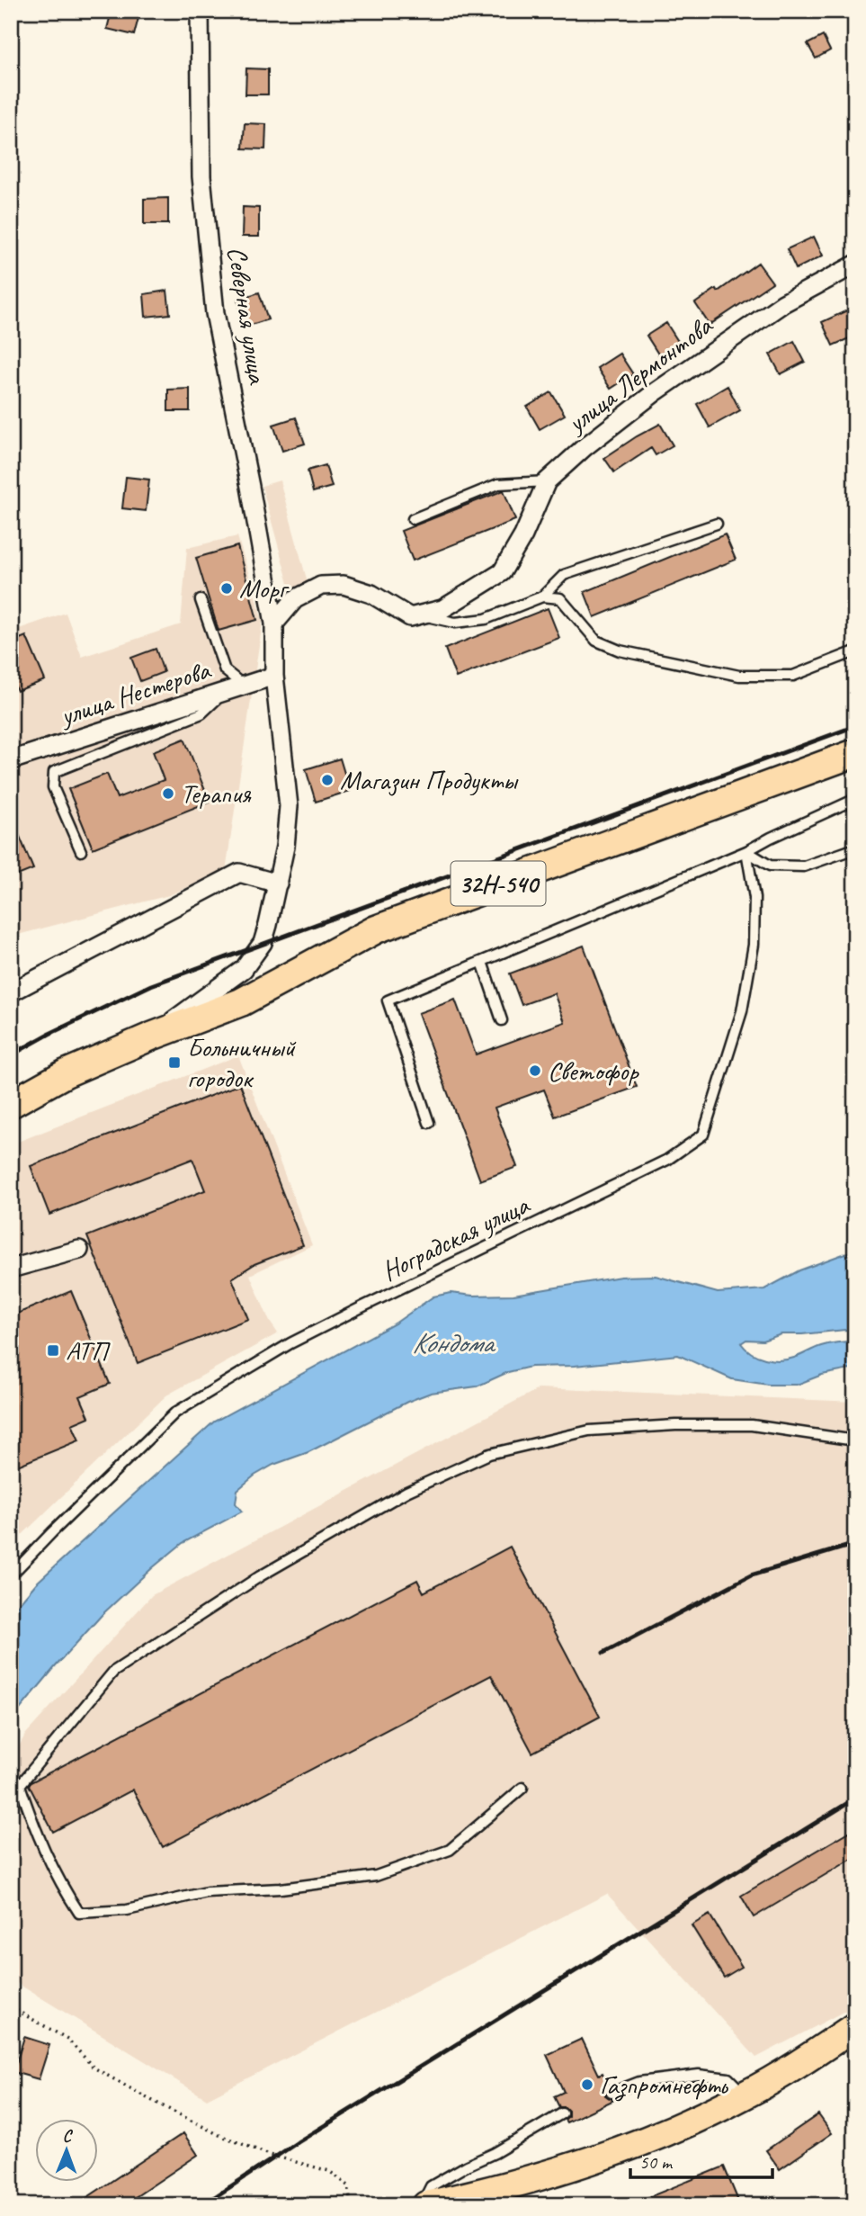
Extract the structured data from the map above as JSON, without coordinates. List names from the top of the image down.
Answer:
{
  "streets": {
    "main road": ["32Н-540"],
    "street": ["Северная улица", "улица Лермонтова", "улица Нестерова"],
    "lane": ["Ноградская улица"]
  },
  "water": ["Кондома"],
  "places": {
    "other": [
      "Морг",
      "Магазин Продукты",
      "Терапия",
      "Светофор",
      "Газпромнефть"
    ],
    "transit": ["Больничный городок", "АТП"]
  },
  "scale_bar": "50 m",
  "north": "top"
}
